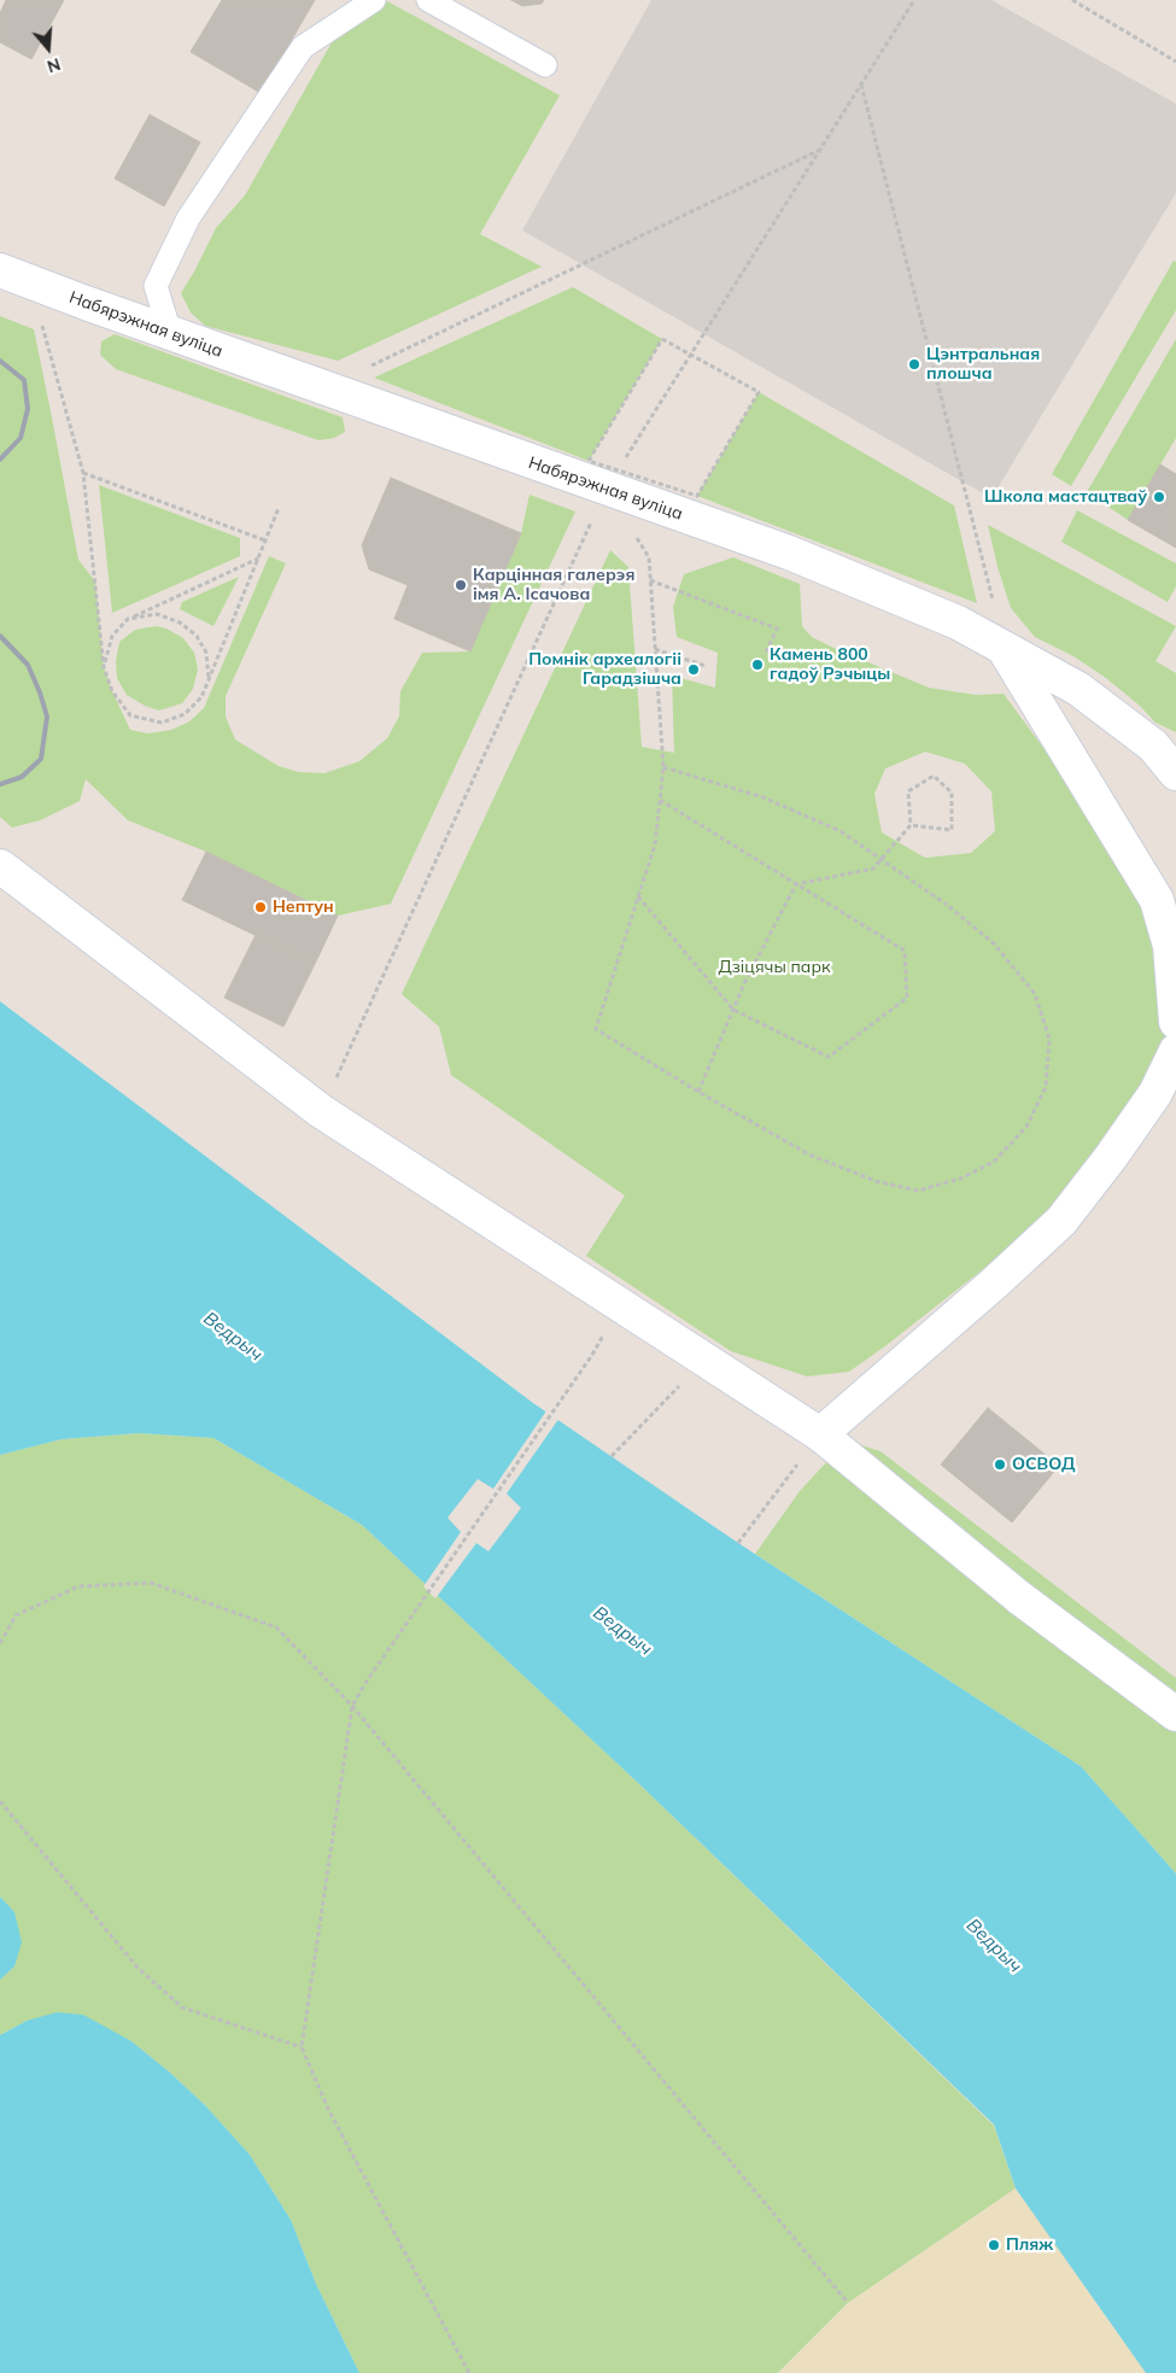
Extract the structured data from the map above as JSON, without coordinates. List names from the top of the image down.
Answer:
{
  "streets": {
    "street": ["Набярэжная вуліца"]
  },
  "water": ["Ведрыч"],
  "parks": ["Дзіцячы парк"],
  "places": [
    "Цэнтральная плошча",
    "Школа мастацтваў",
    "Карцінная галерэя імя А. Ісачова",
    "Камень 800 гадоў Рэчыцы",
    "Помнік археалогіі Гарадзішча",
    "Нептун",
    "ОСВОД",
    "Пляж"
  ],
  "north": "bottom"
}
